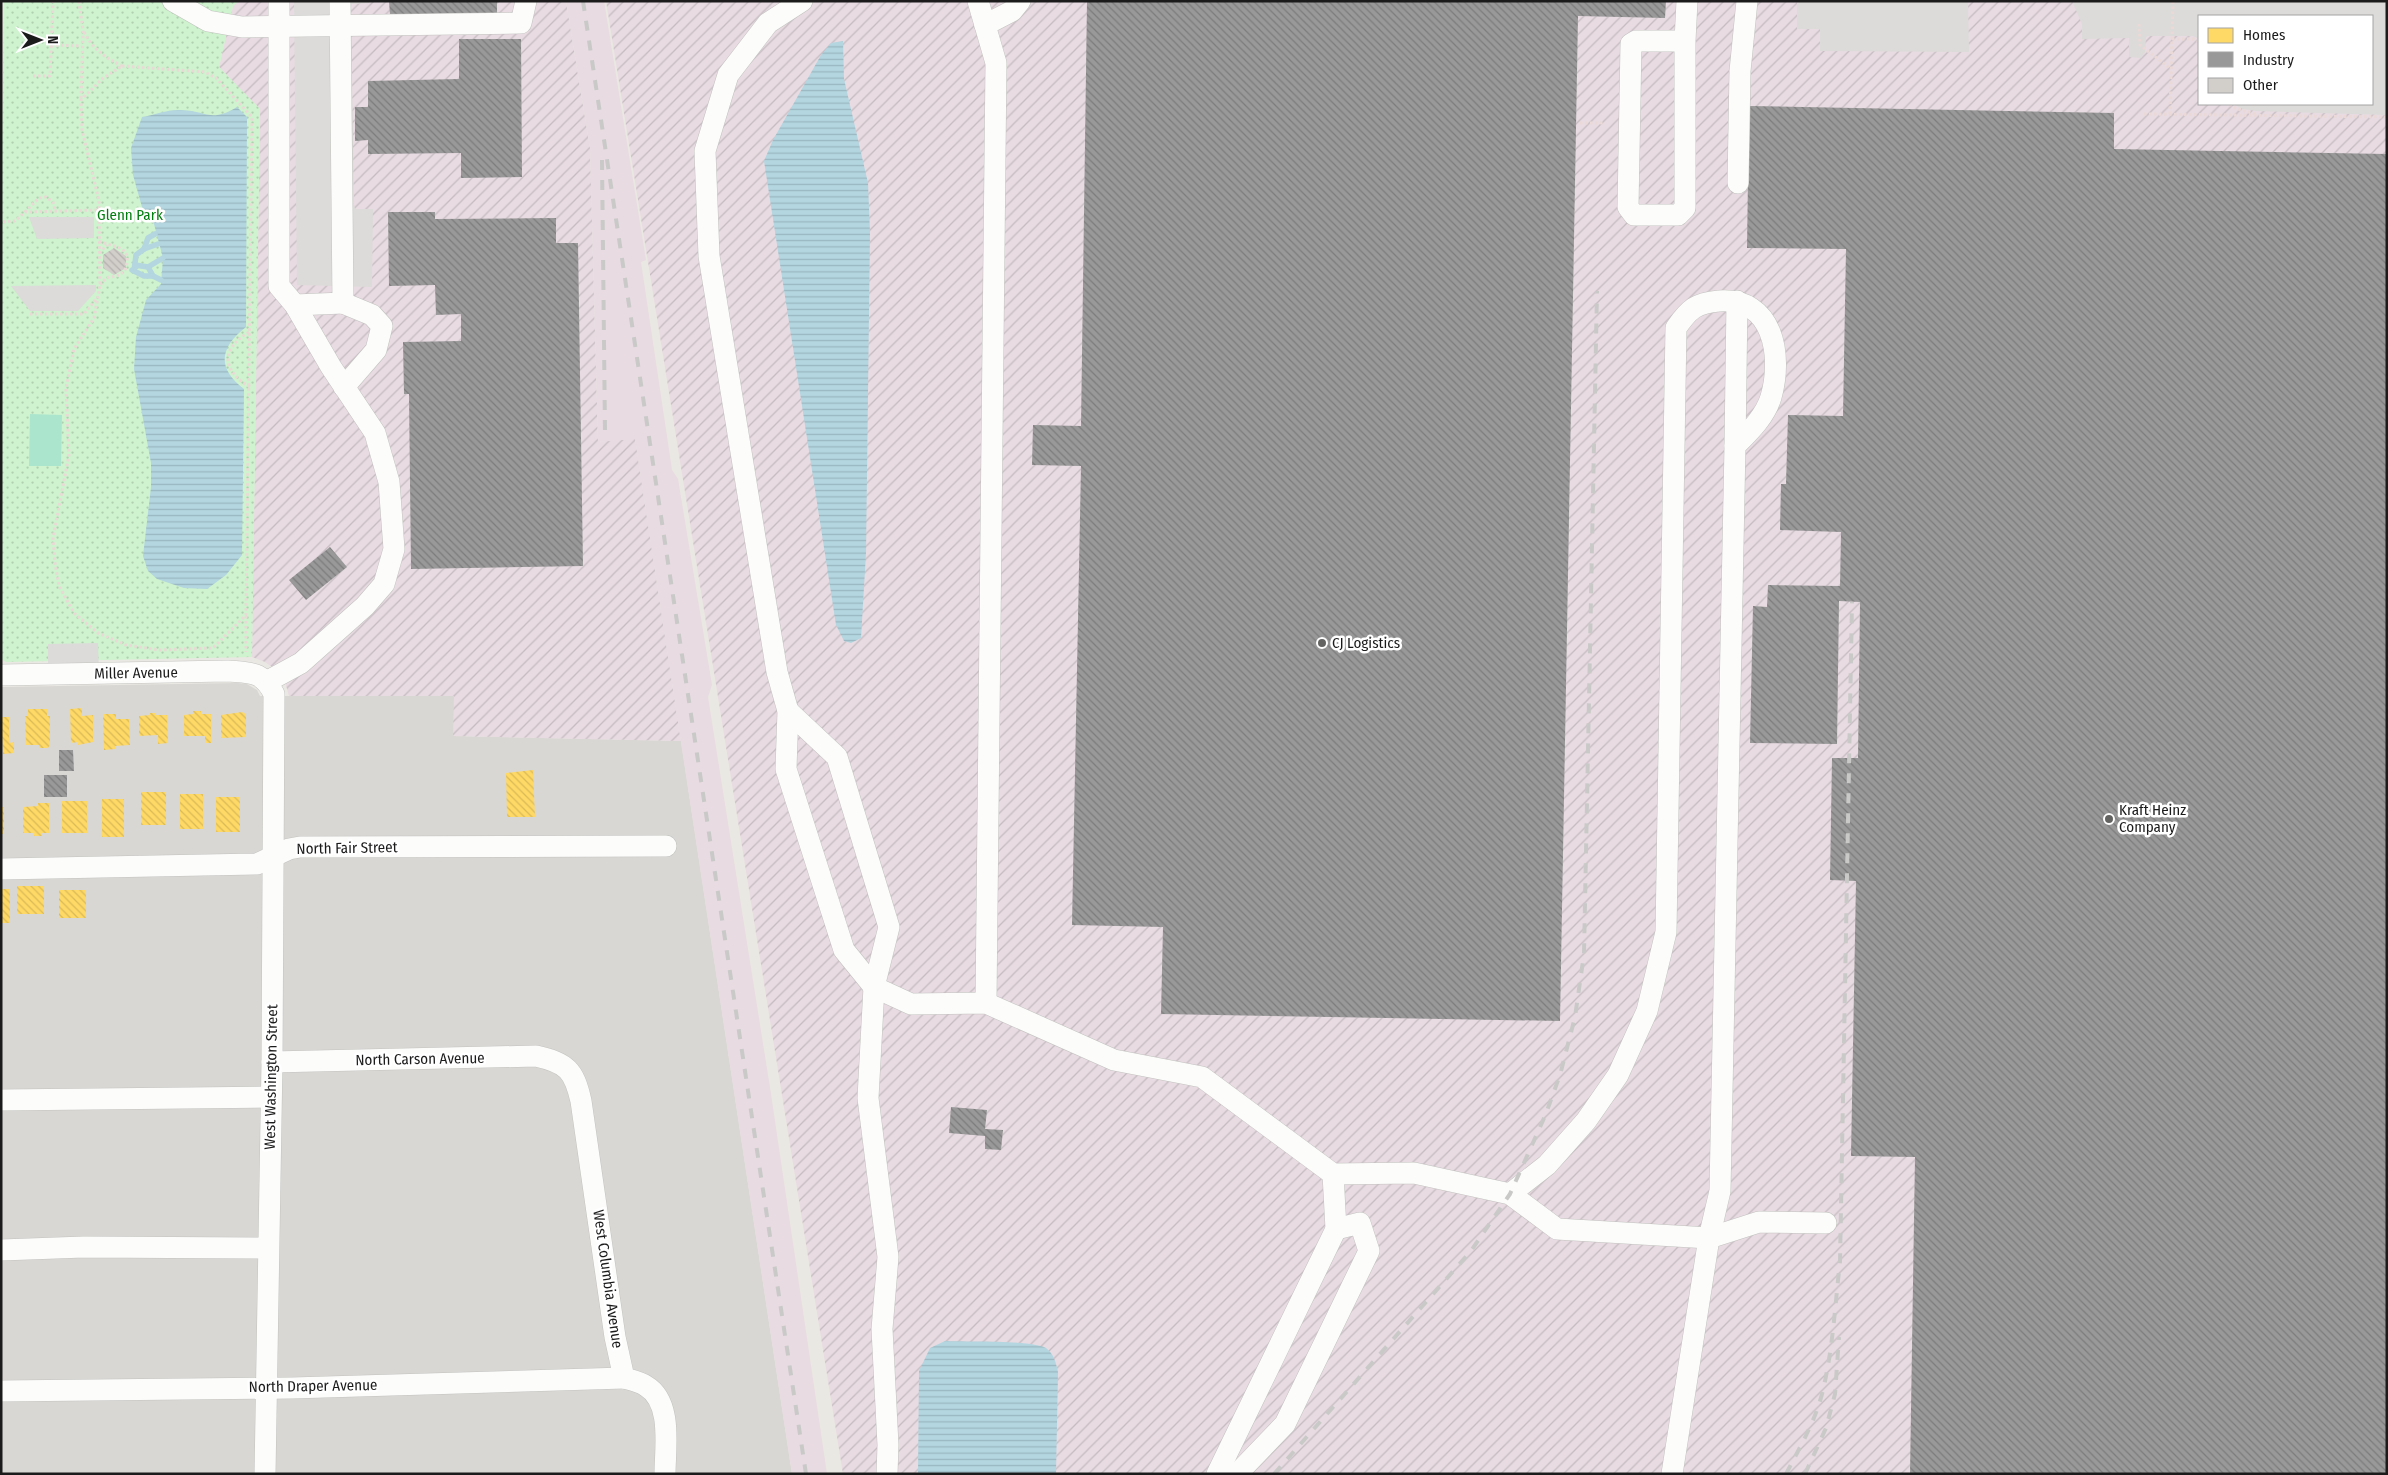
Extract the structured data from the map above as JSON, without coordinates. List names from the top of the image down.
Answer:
{
  "streets": {
    "street": [
      "Miller Avenue",
      "North Fair Street",
      "North Carson Avenue",
      "West Washington Street",
      "West Columbia Avenue",
      "North Draper Avenue"
    ]
  },
  "crossings": [
    ["Miller Avenue", "West Washington Street"],
    ["North Fair Street", "West Washington Street"],
    ["North Carson Avenue", "West Washington Street"],
    ["North Carson Avenue", "West Columbia Avenue"],
    ["West Washington Street", "North Draper Avenue"],
    ["West Columbia Avenue", "North Draper Avenue"]
  ],
  "parks": ["Glenn Park"],
  "places": ["CJ Logistics", "Kraft Heinz Company"],
  "legend": ["Homes", "Industry", "Other"],
  "north": "right"
}
